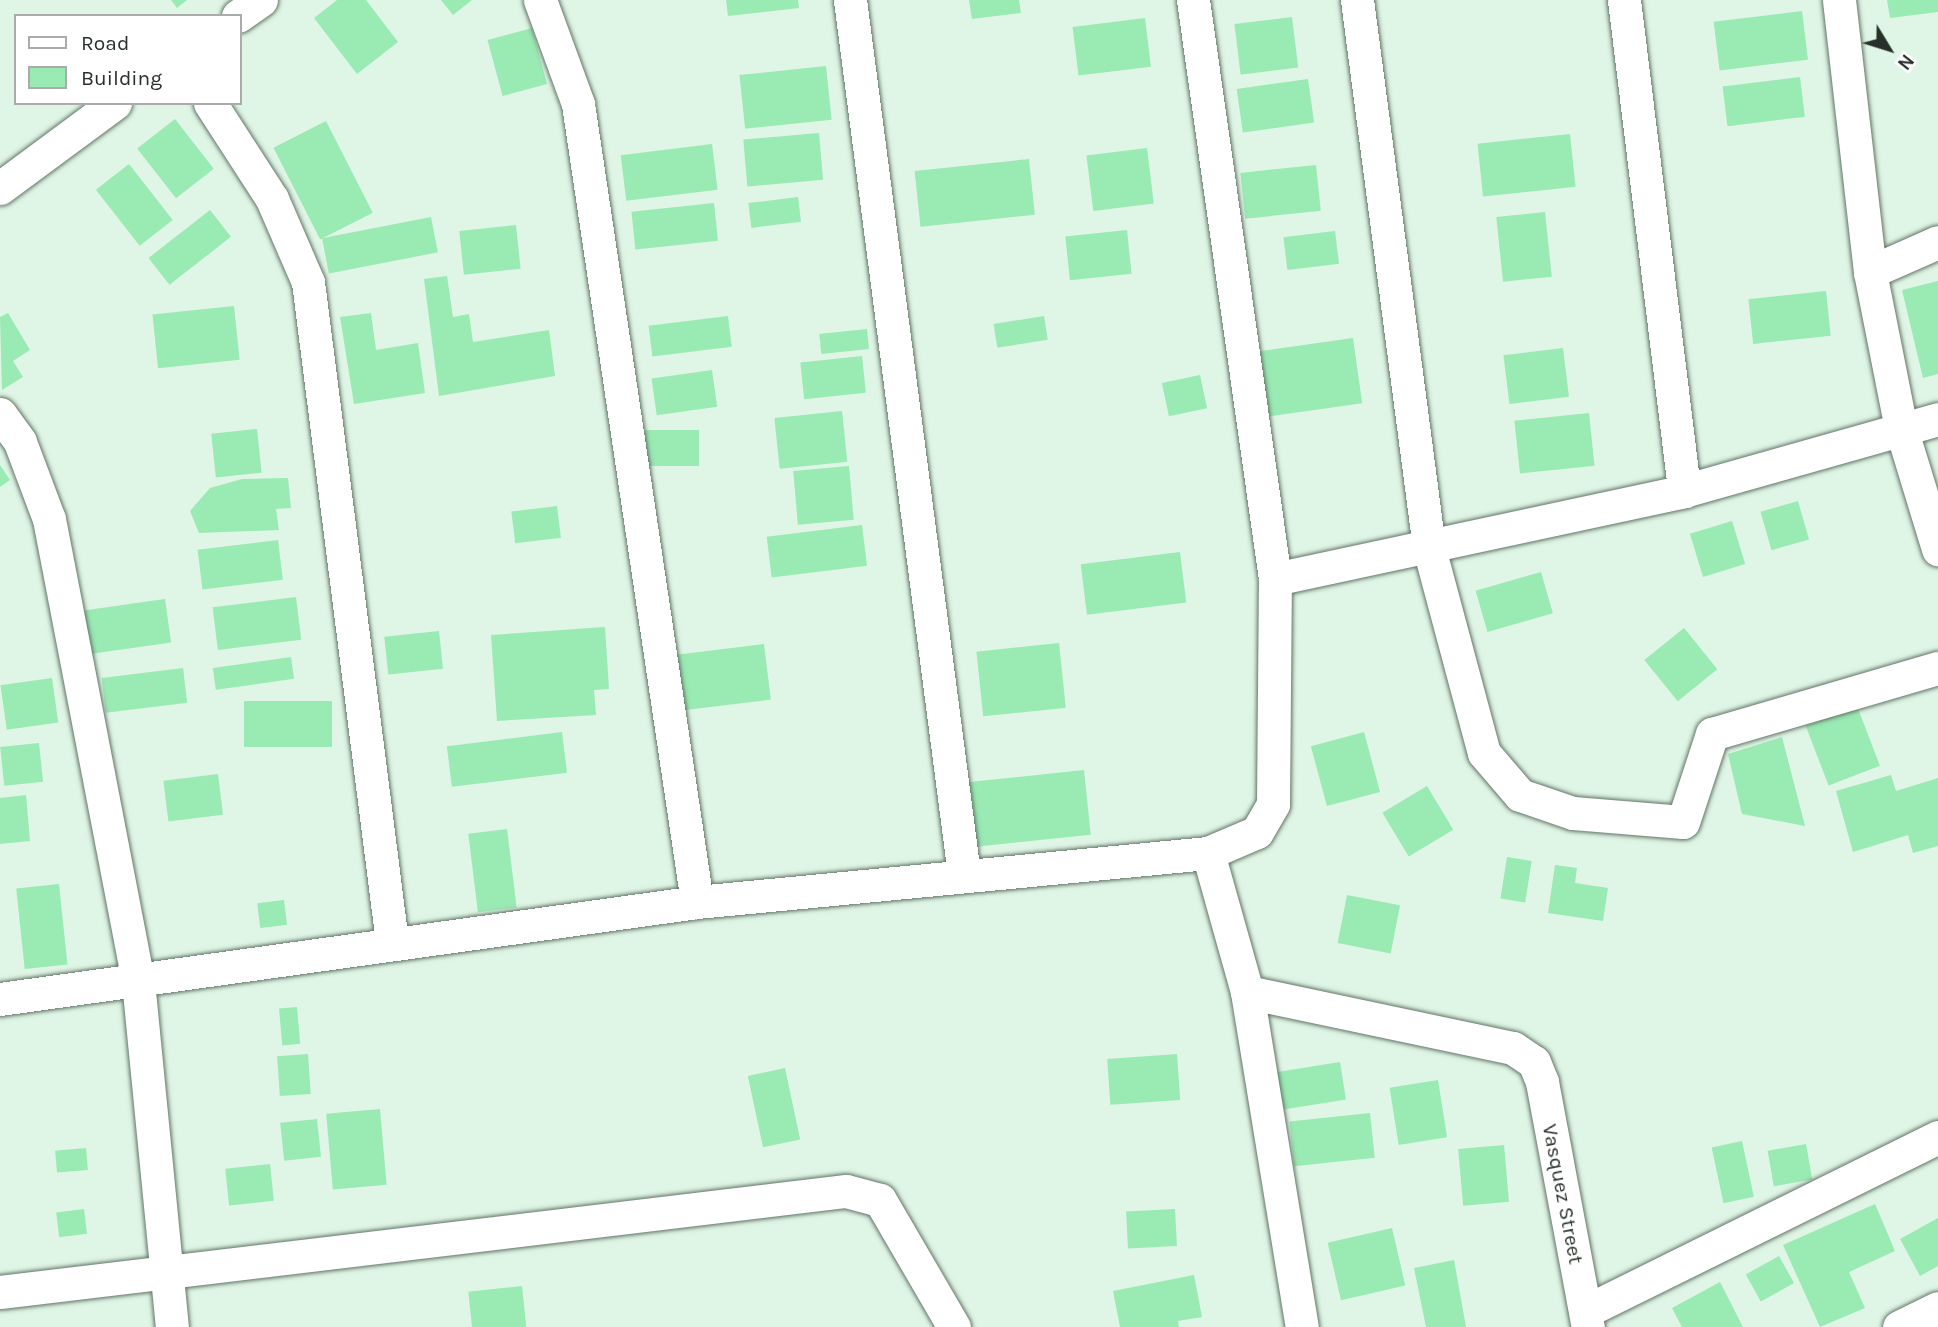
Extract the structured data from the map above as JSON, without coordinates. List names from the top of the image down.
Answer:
{
  "streets": {
    "street": ["Vasquez Street"]
  },
  "legend": ["Road", "Building"],
  "north": "bottom right"
}
